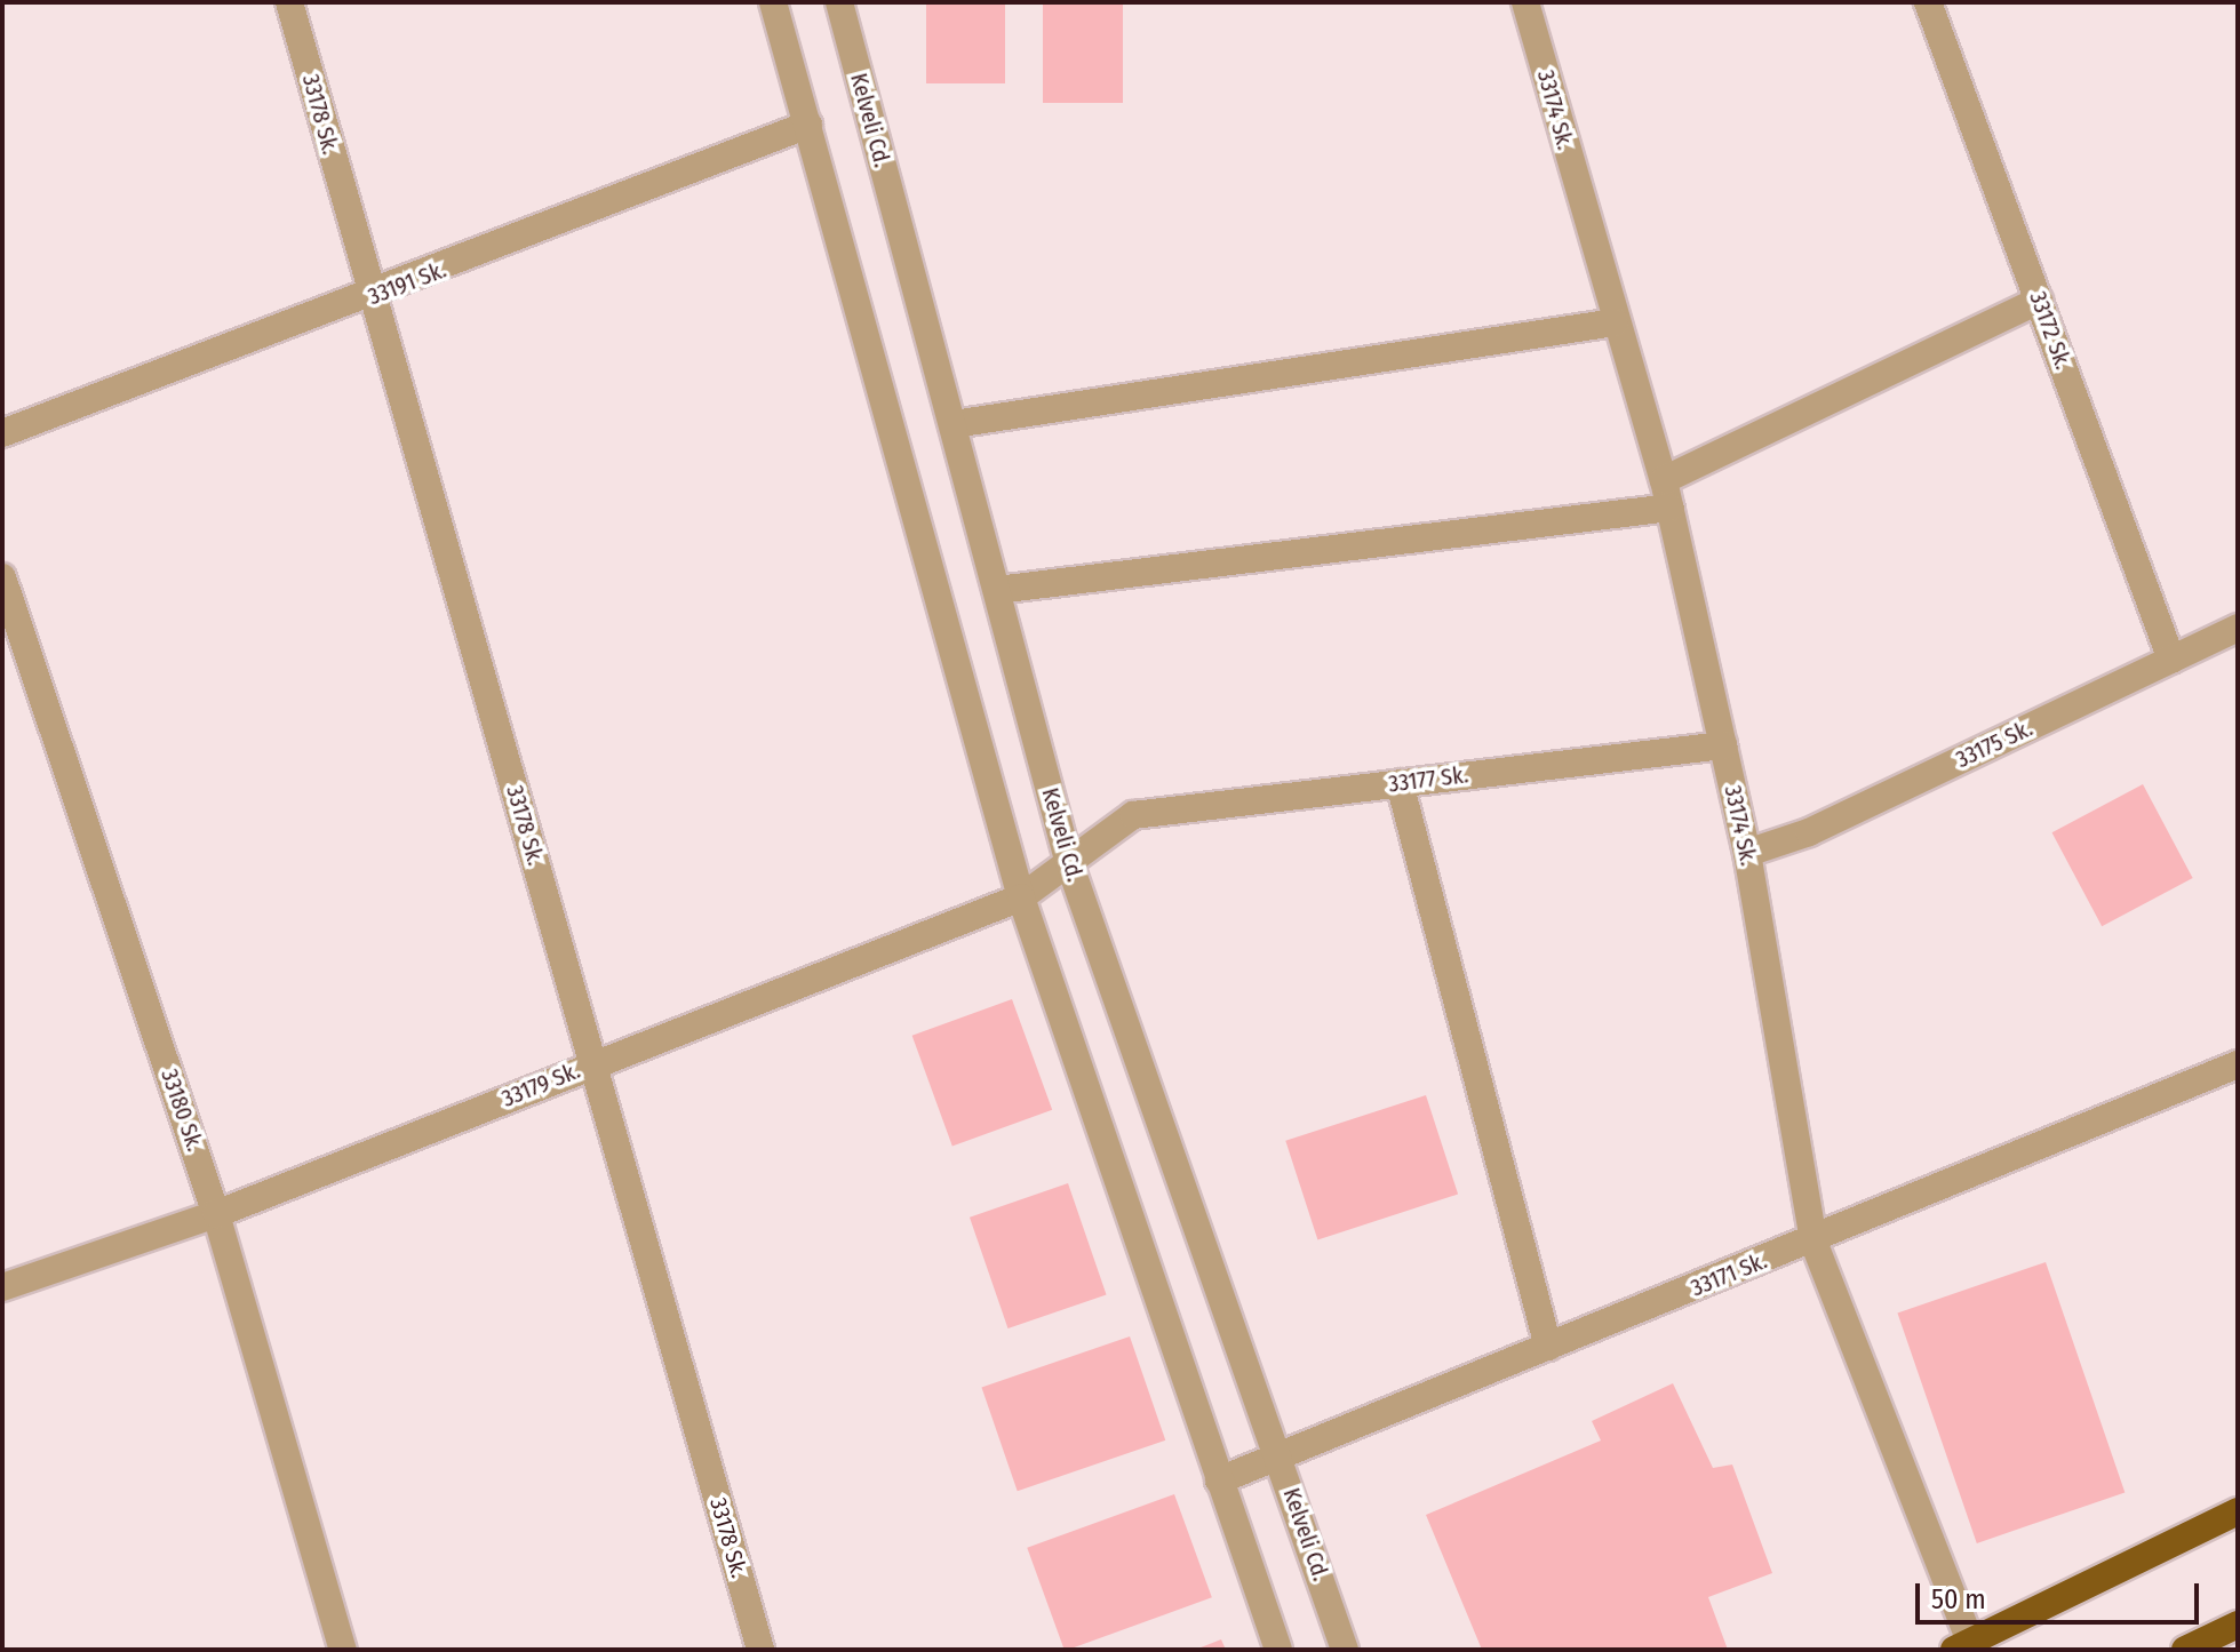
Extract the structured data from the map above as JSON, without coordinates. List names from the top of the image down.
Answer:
{
  "streets": {
    "street": [
      "33174 Sk.",
      "33178 Sk.",
      "Kelveli Cd.",
      "33191 Sk.",
      "33172 Sk.",
      "33175 Sk.",
      "33177 Sk.",
      "33179 Sk.",
      "33180 Sk.",
      "33171 Sk."
    ]
  },
  "crossings": [
    ["33174 Sk.", "33175 Sk."],
    ["33174 Sk.", "33177 Sk."],
    ["33174 Sk.", "33171 Sk."],
    ["33178 Sk.", "33191 Sk."],
    ["33178 Sk.", "33179 Sk."],
    ["Kelveli Cd.", "33179 Sk."],
    ["Kelveli Cd.", "33171 Sk."],
    ["33172 Sk.", "33175 Sk."],
    ["33177 Sk.", "33179 Sk."],
    ["33179 Sk.", "33180 Sk."]
  ],
  "scale_bar": "50 m"
}
